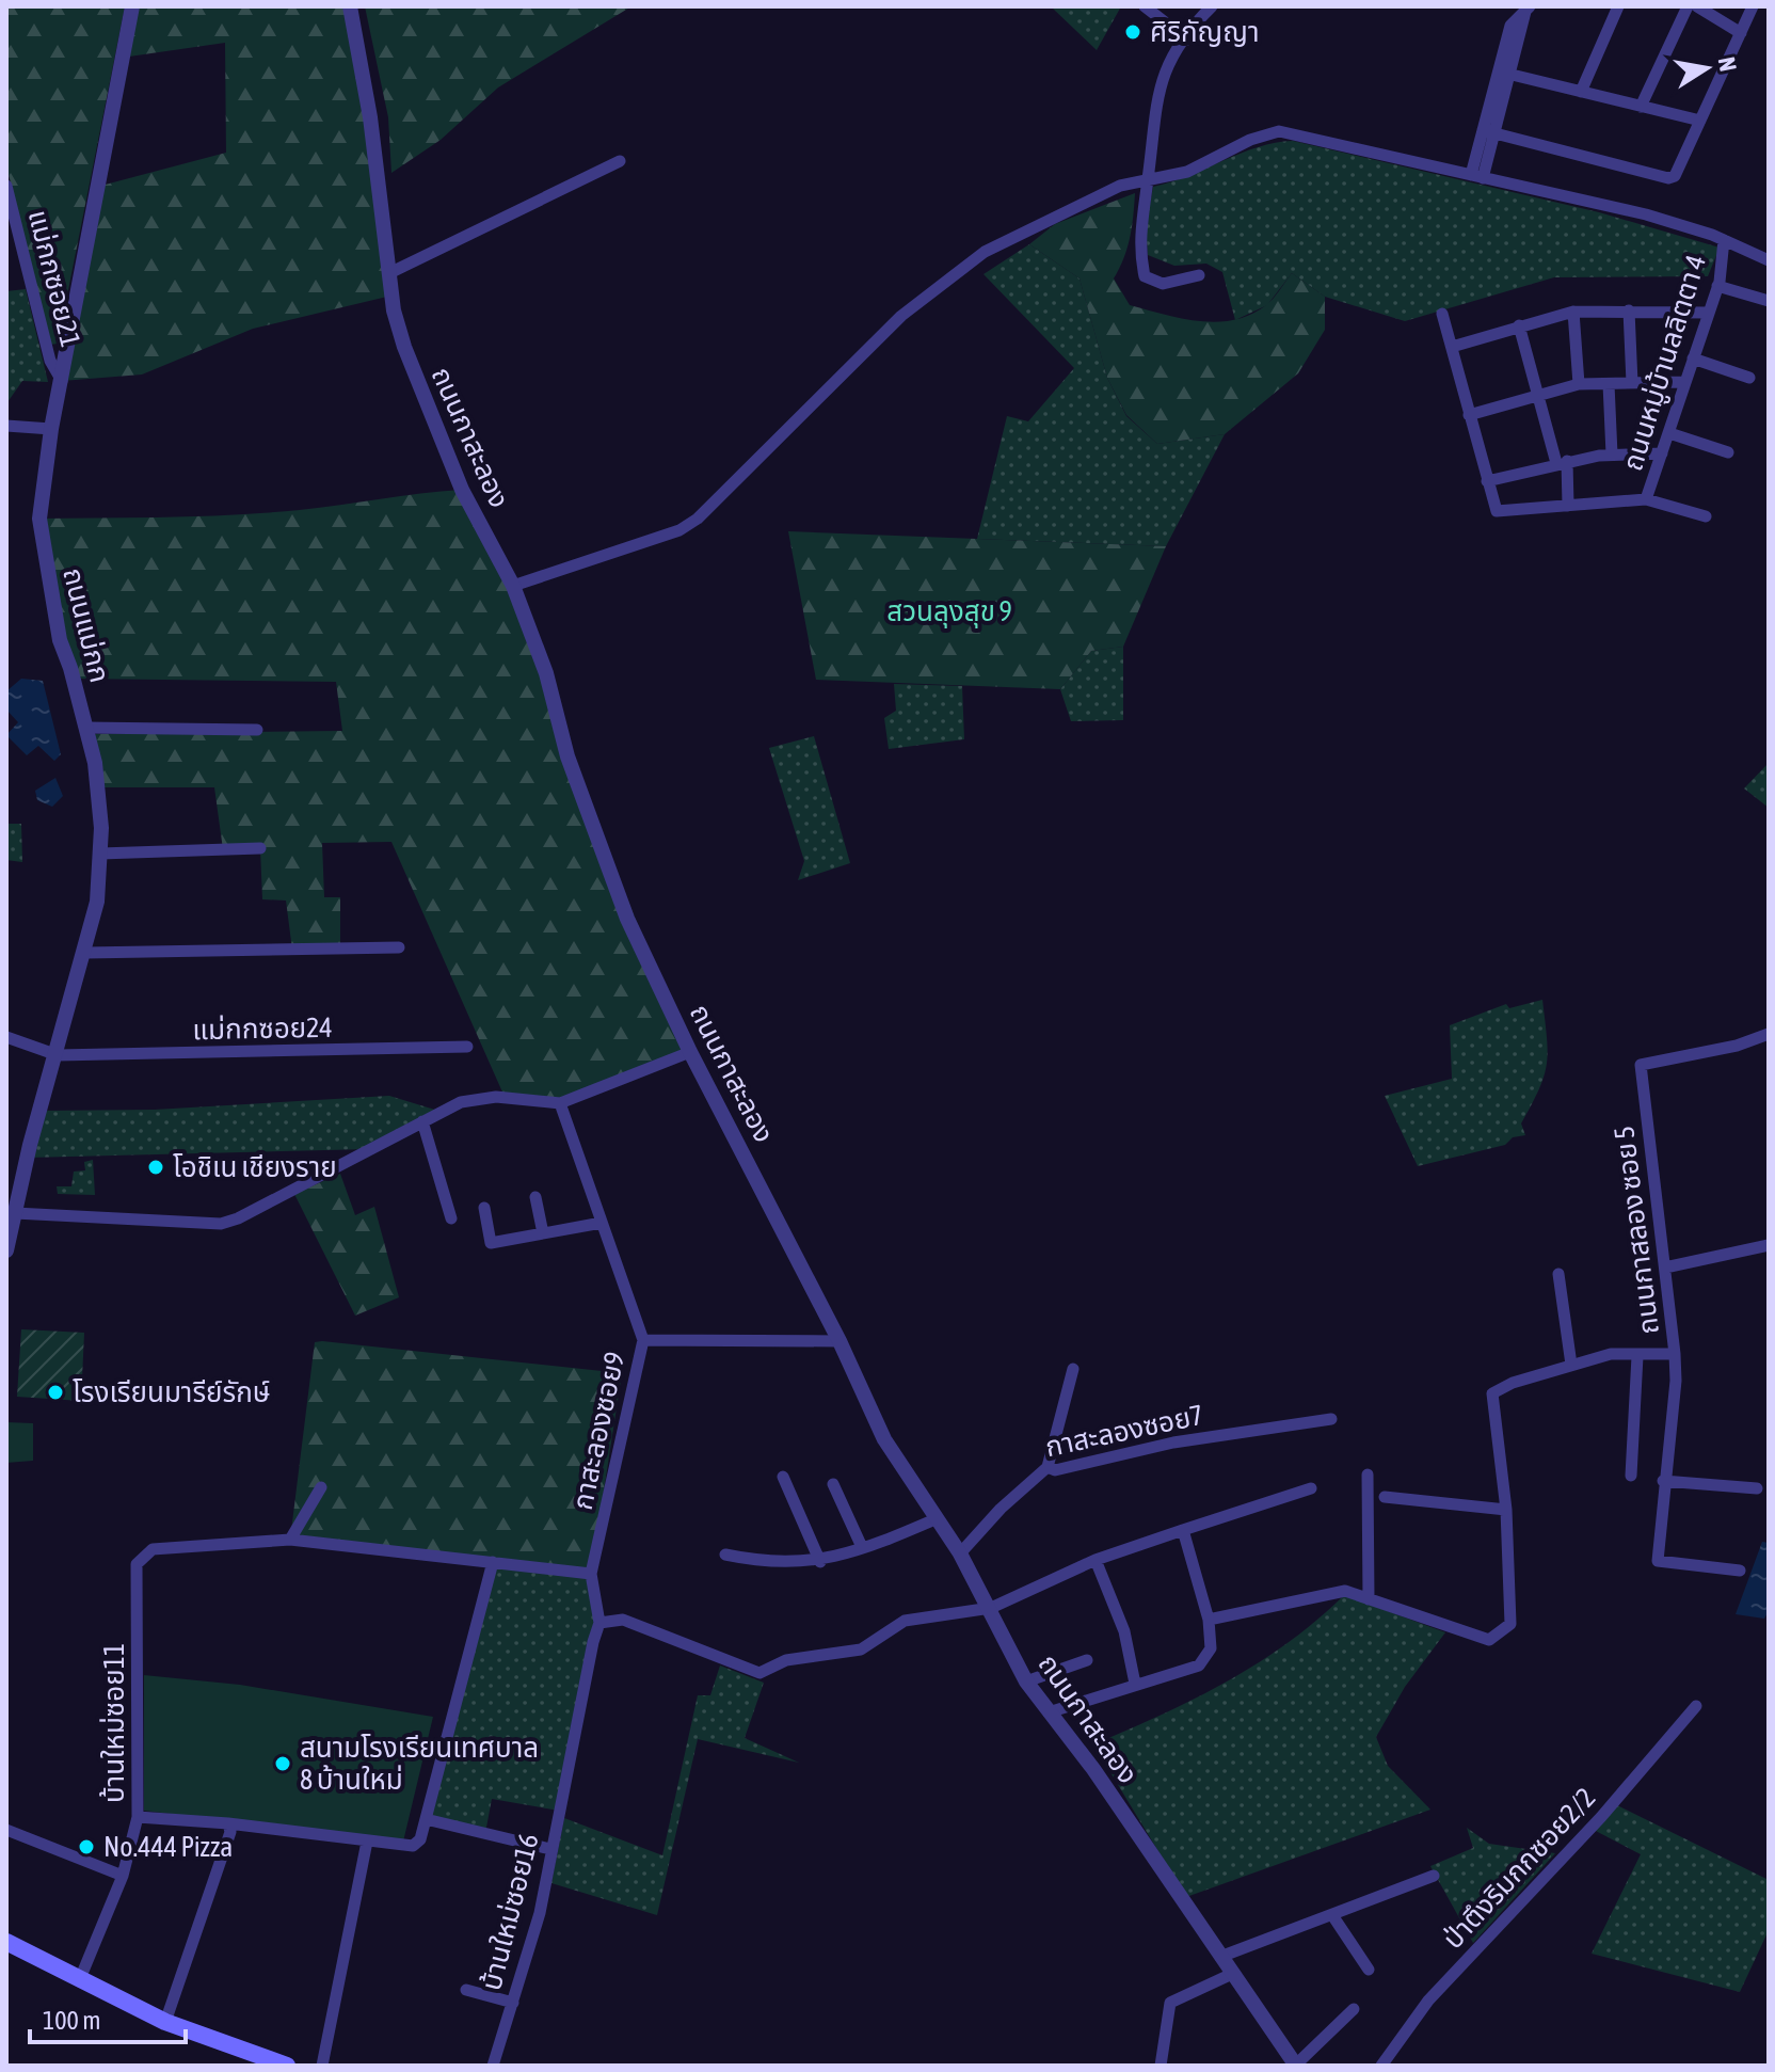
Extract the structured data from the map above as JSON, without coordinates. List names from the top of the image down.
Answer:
{
  "streets": {
    "street": [
      "แม่กกซอย21",
      "ถนนหมู่บ้านลลิตตา 4",
      "ถนนกาสะลอง",
      "ถนนแม่กก",
      "แม่กกซอย24",
      "ถนนกาสลอง ซอย 5",
      "กาสะลองซอย9",
      "กาสะลองซอย7",
      "บ้านใหม่ซอย11",
      "ป่าตึงริมกกซอย2/2",
      "บ้านใหม่ซอย16"
    ]
  },
  "crossings": [
    ["แม่กกซอย21", "ถนนแม่กก"],
    ["ถนนกาสะลอง", "กาสะลองซอย9"],
    ["ถนนกาสะลอง", "กาสะลองซอย7"],
    ["ถนนแม่กก", "แม่กกซอย24"],
    ["กาสะลองซอย9", "บ้านใหม่ซอย11"]
  ],
  "parks": ["สวนลุงสุข 9"],
  "places": [
    "ศิริกัญญา",
    "โอชิเน เชียงราย",
    "โรงเรียนมารีย์รักษ์",
    "สนามโรงเรียนเทศบาล 8 บ้านใหม่",
    "No.444 Pizza"
  ],
  "scale_bar": "100 m",
  "north": "right"
}
